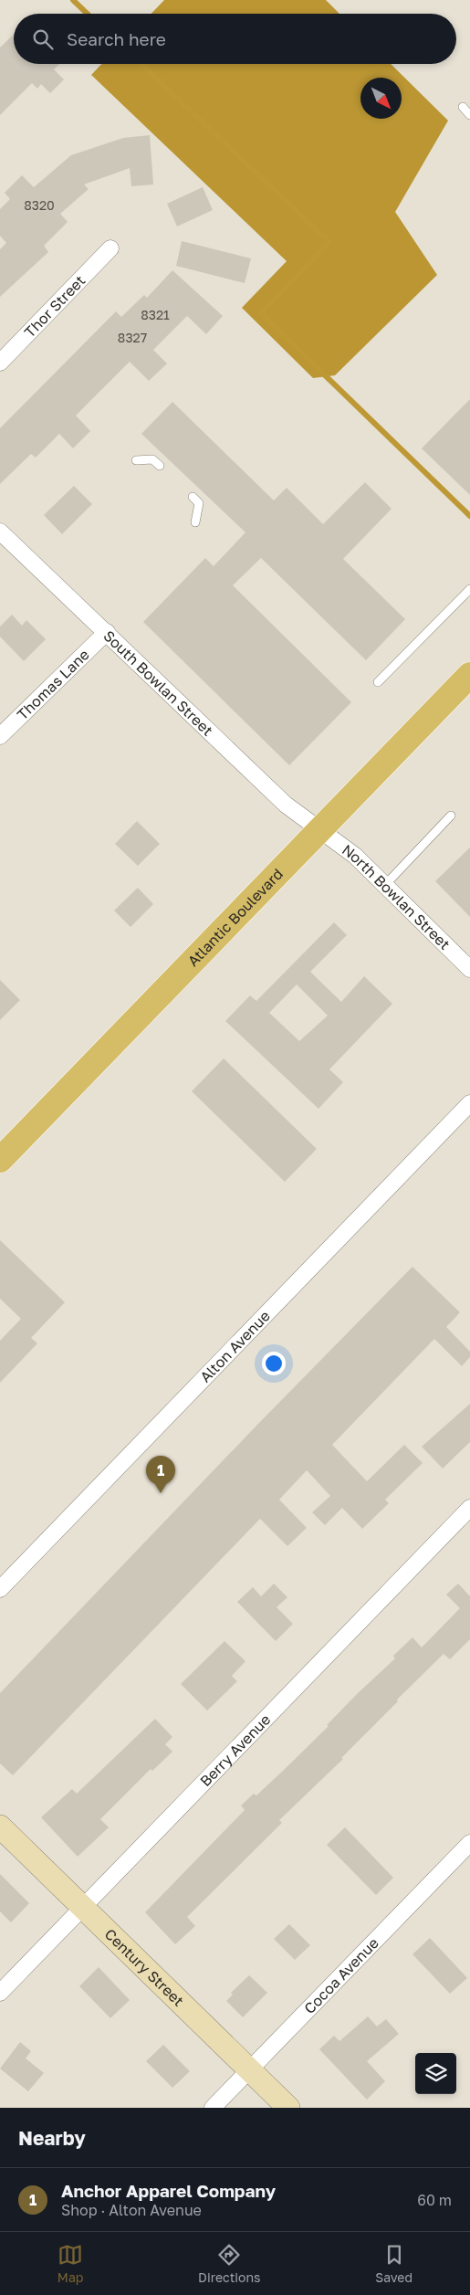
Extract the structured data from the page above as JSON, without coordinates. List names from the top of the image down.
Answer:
{
  "streets": {
    "main road": ["Atlantic Boulevard"],
    "street": [
      "Thor Street",
      "South Bowlan Street",
      "Thomas Lane",
      "North Bowlan Street",
      "Alton Avenue",
      "Berry Avenue",
      "Century Street",
      "Cocoa Avenue"
    ]
  },
  "crossings": [
    ["South Bowlan Street", "Thomas Lane"],
    ["South Bowlan Street", "North Bowlan Street"],
    ["South Bowlan Street", "Atlantic Boulevard"],
    ["North Bowlan Street", "Atlantic Boulevard"],
    ["Berry Avenue", "Century Street"],
    ["Century Street", "Cocoa Avenue"]
  ],
  "house_numbers": ["8320", "8321", "8327"],
  "north": "bottom right",
  "page": {
    "search": "Search here",
    "pins": "1",
    "heading": "Nearby",
    "list": [
      {
        "mark": "1",
        "name": "Anchor Apparel Company",
        "note": "Shop · Alton Avenue",
        "value": "60 m"
      }
    ],
    "nav": ["Map", "Directions", "Saved"]
  }
}
